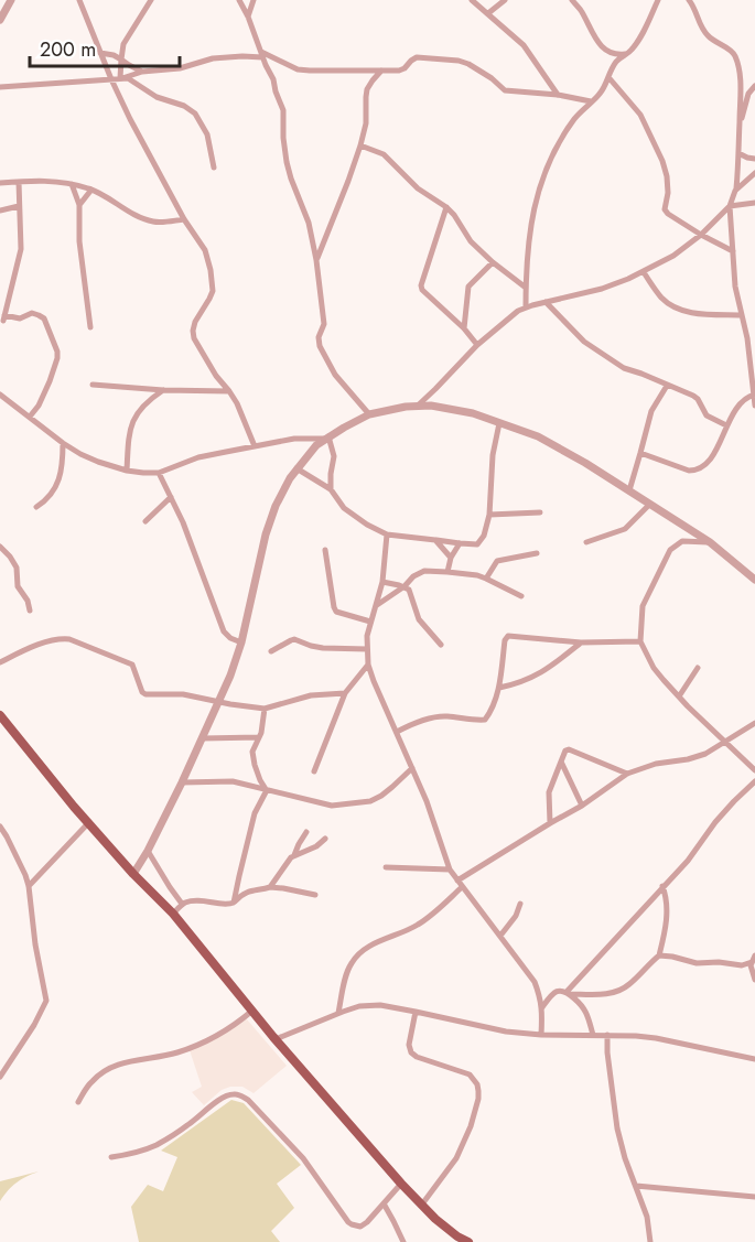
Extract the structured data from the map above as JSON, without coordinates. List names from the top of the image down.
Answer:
{
  "scale_bar": "200 m"
}
